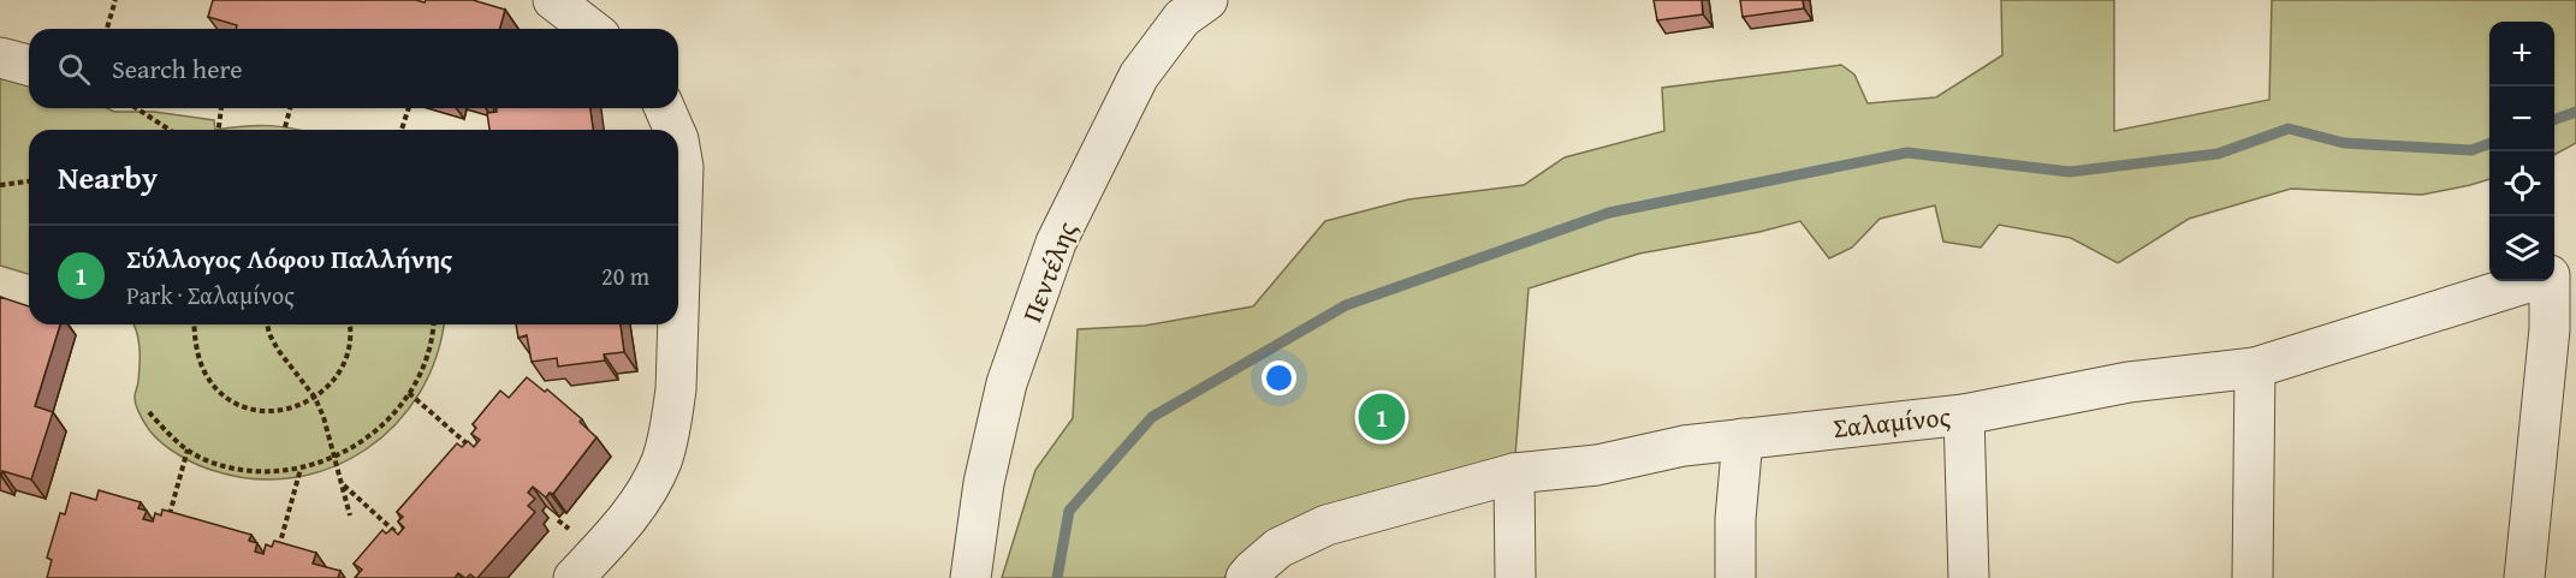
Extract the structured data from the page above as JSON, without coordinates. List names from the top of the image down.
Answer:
{
  "streets": {
    "street": ["Πεντέλης", "Σαλαμίνος"]
  },
  "page": {
    "map_buttons": ["+", "−"],
    "search": "Search here",
    "heading": "Nearby",
    "list": [
      {
        "mark": "1",
        "name": "Σύλλογος Λόφου Παλλήνης",
        "note": "Park · Σαλαμίνος",
        "value": "20 m"
      }
    ],
    "pins": "1"
  }
}
